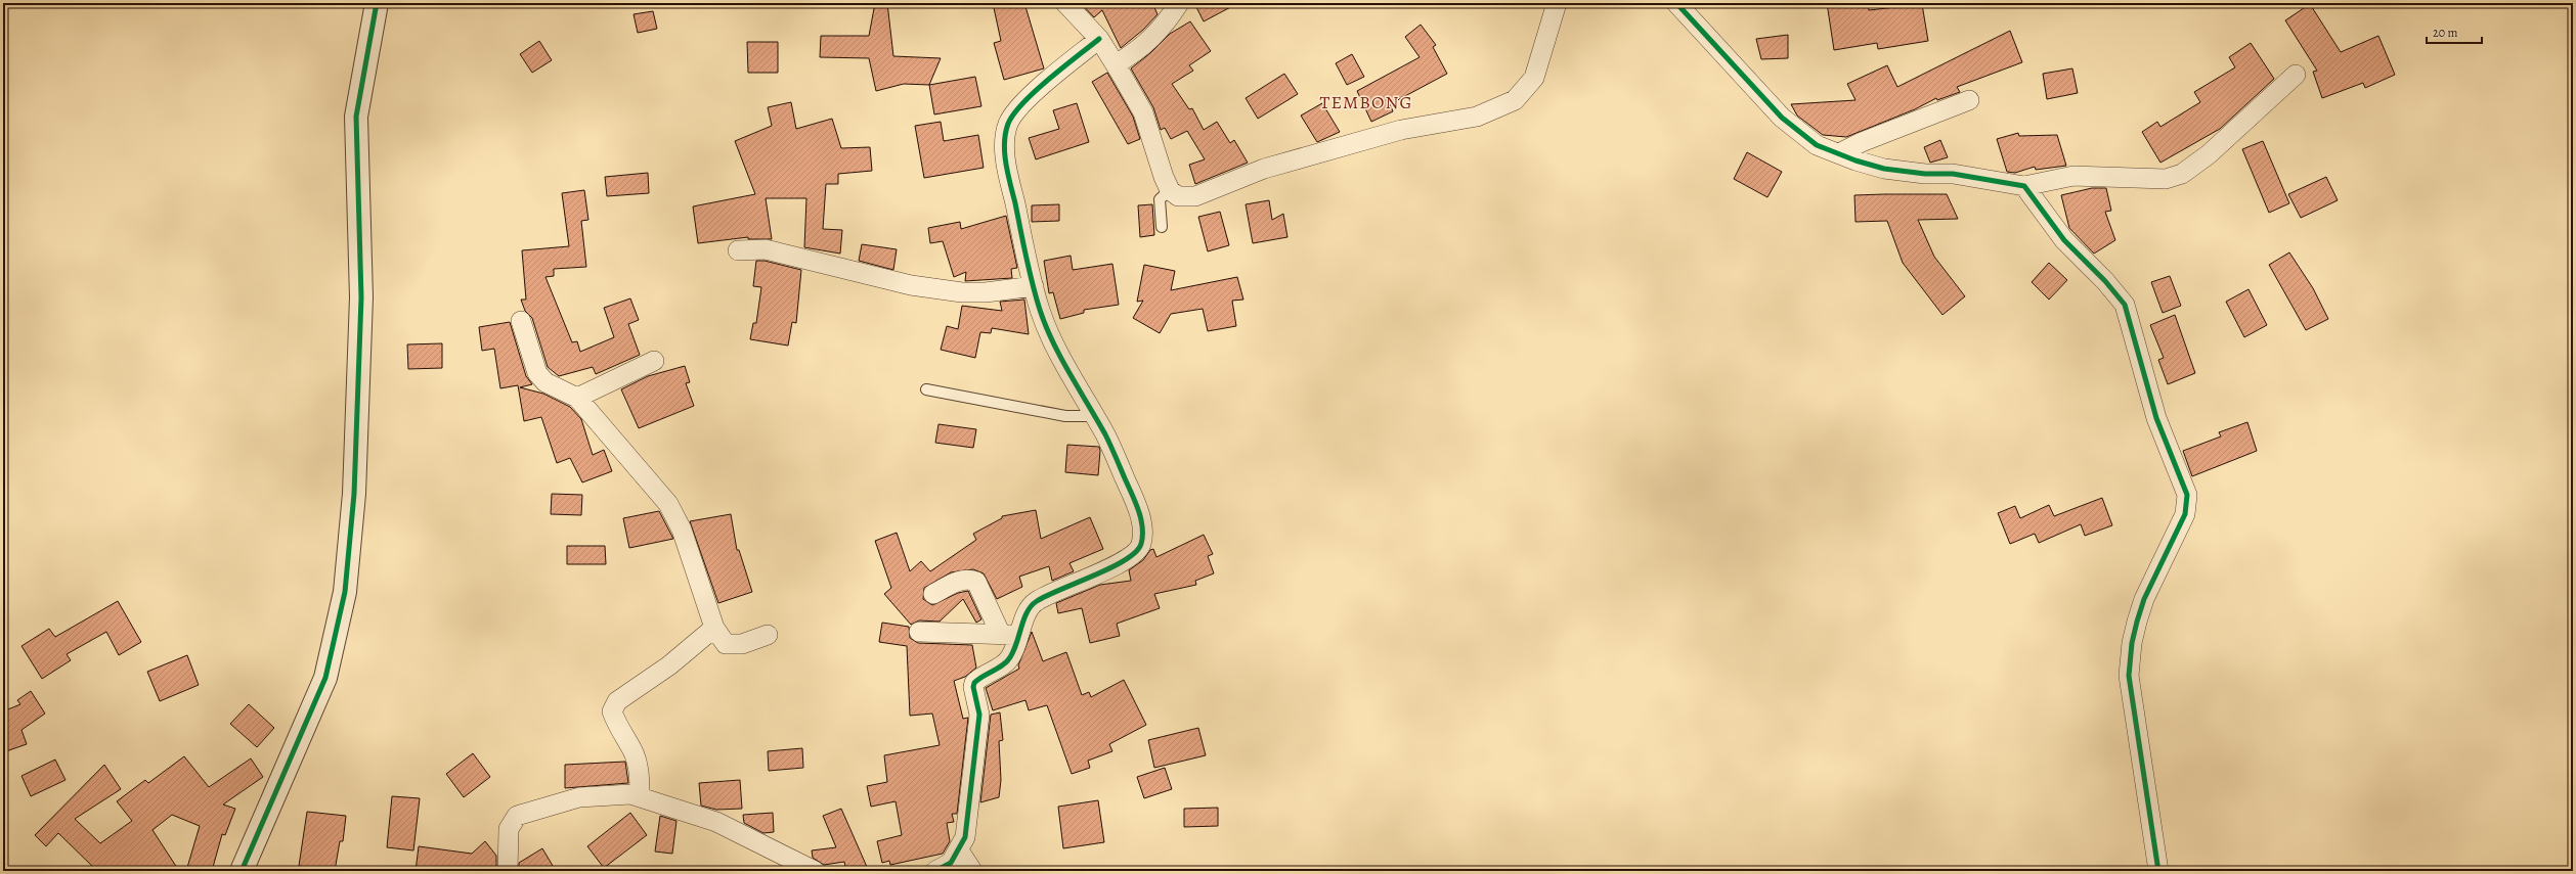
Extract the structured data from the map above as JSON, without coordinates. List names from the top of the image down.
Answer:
{
  "districts": ["TEMBONG"],
  "scale_bar": "20 m"
}
